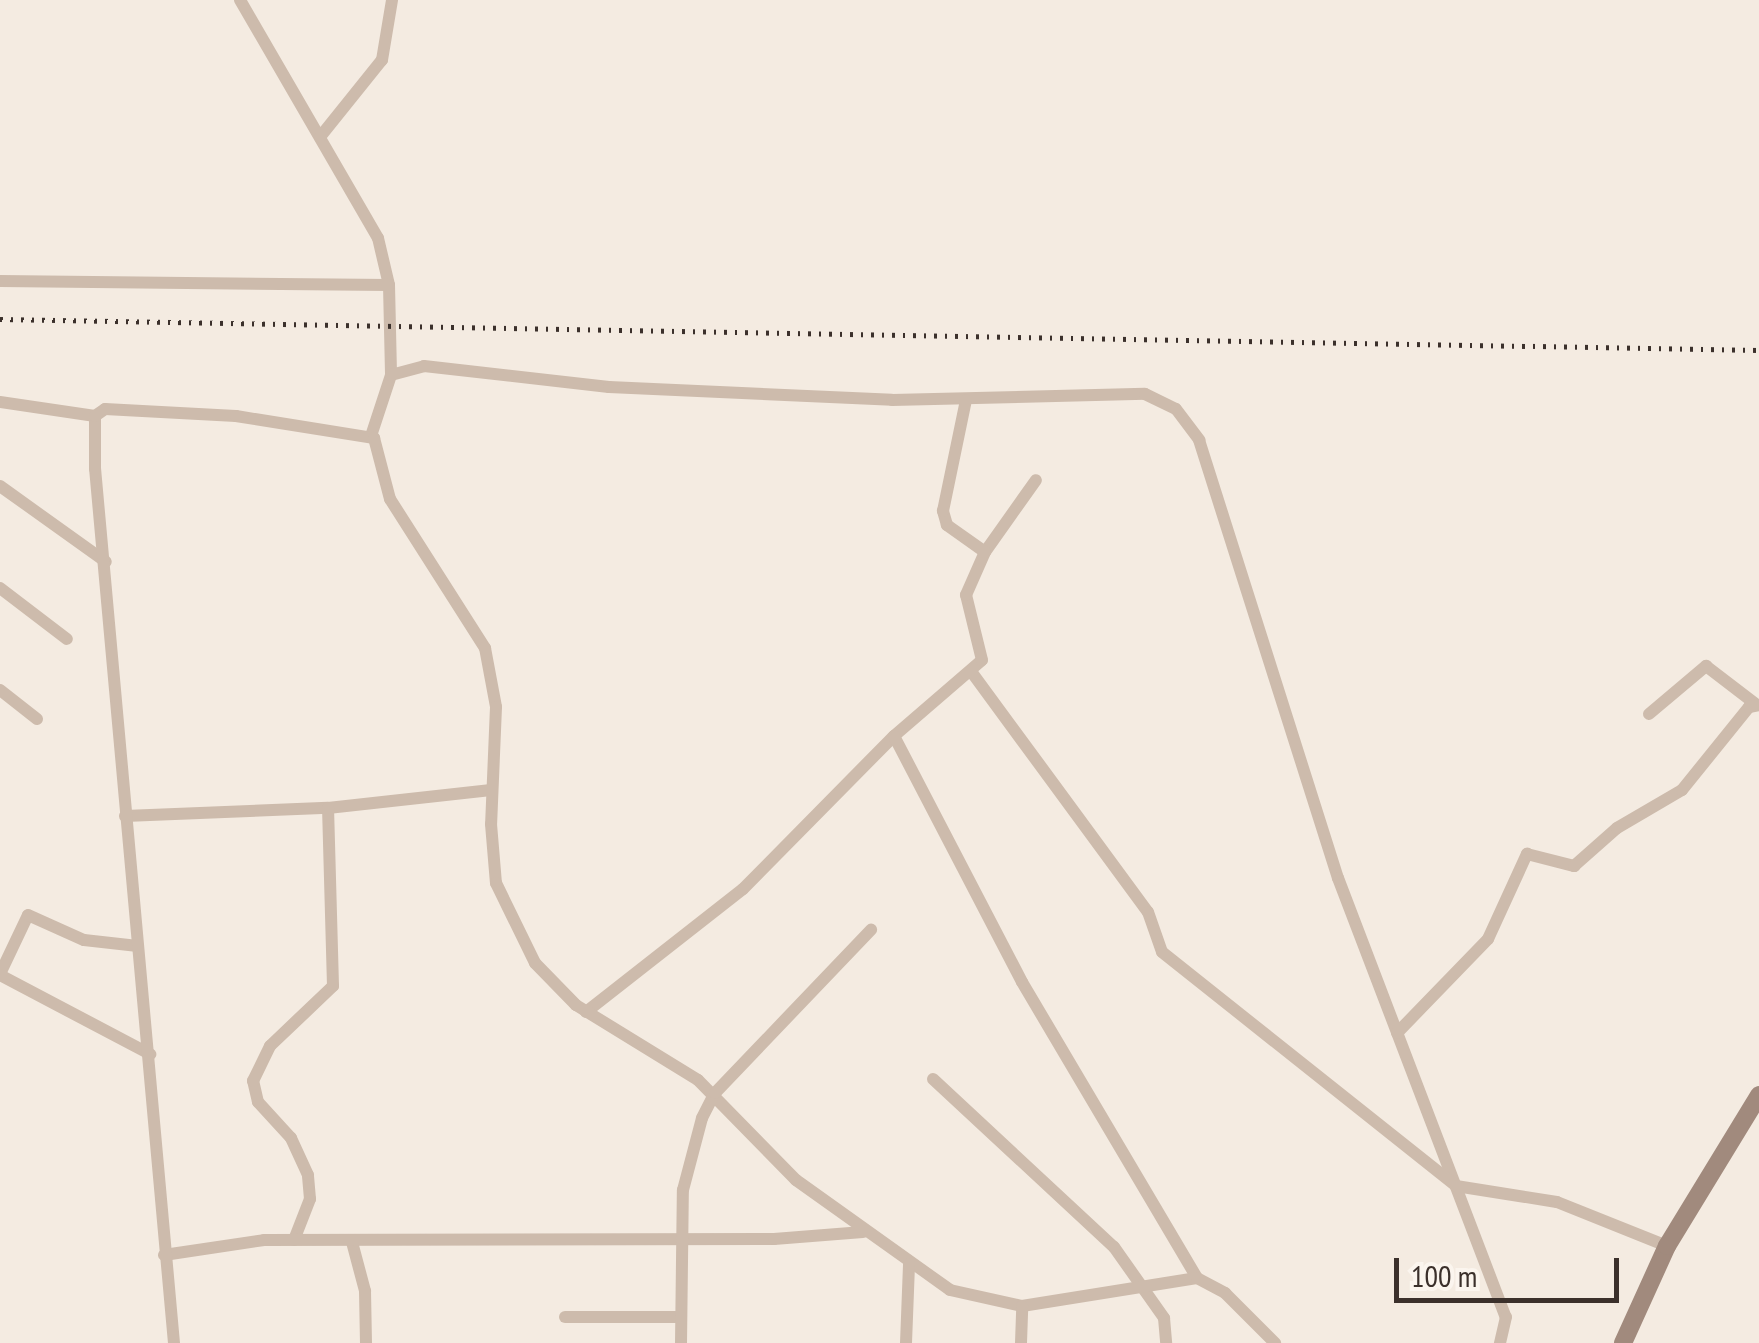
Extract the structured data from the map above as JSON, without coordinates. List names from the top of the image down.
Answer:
{
  "scale_bar": "100 m"
}
